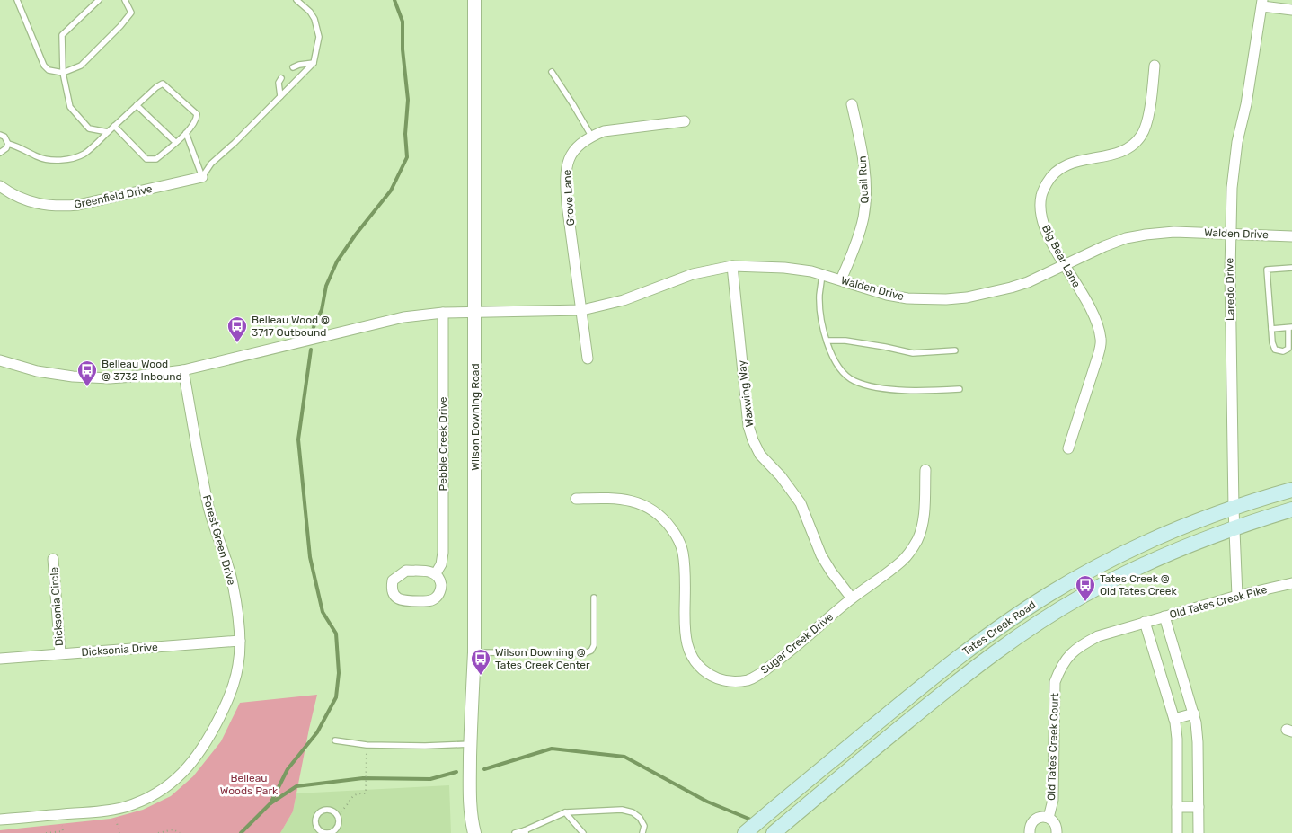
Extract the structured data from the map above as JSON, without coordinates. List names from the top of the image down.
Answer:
{
  "streets": {
    "main road": ["Tates Creek Road"],
    "street": [
      "Quail Run",
      "Greenfield Drive",
      "Grove Lane",
      "Walden Drive",
      "Big Bear Lane",
      "Laredo Drive",
      "Waxwing Way",
      "Wilson Downing Road",
      "Pebble Creek Drive",
      "Forest Green Drive",
      "Old Tates Creek Pike",
      "Dicksonia Circle",
      "Sugar Creek Drive",
      "Dicksonia Drive",
      "Old Tates Creek Court"
    ]
  },
  "crossings": [
    ["Quail Run", "Walden Drive"],
    ["Grove Lane", "Walden Drive"],
    ["Walden Drive", "Big Bear Lane"],
    ["Walden Drive", "Laredo Drive"],
    ["Walden Drive", "Waxwing Way"],
    ["Walden Drive", "Wilson Downing Road"],
    ["Walden Drive", "Pebble Creek Drive"],
    ["Walden Drive", "Forest Green Drive"],
    ["Laredo Drive", "Old Tates Creek Pike"],
    ["Laredo Drive", "Tates Creek Road"],
    ["Waxwing Way", "Sugar Creek Drive"],
    ["Forest Green Drive", "Dicksonia Drive"],
    ["Old Tates Creek Pike", "Old Tates Creek Court"],
    ["Dicksonia Circle", "Dicksonia Drive"]
  ],
  "parks": ["Belleau Woods Park"],
  "places": {
    "bus stop": [
      "Belleau Wood @ 3717 Outbound",
      "Belleau Wood @ 3732 Inbound",
      "Tates Creek @ Old Tates Creek",
      "Wilson Downing @ Tates Creek Center"
    ]
  }
}
